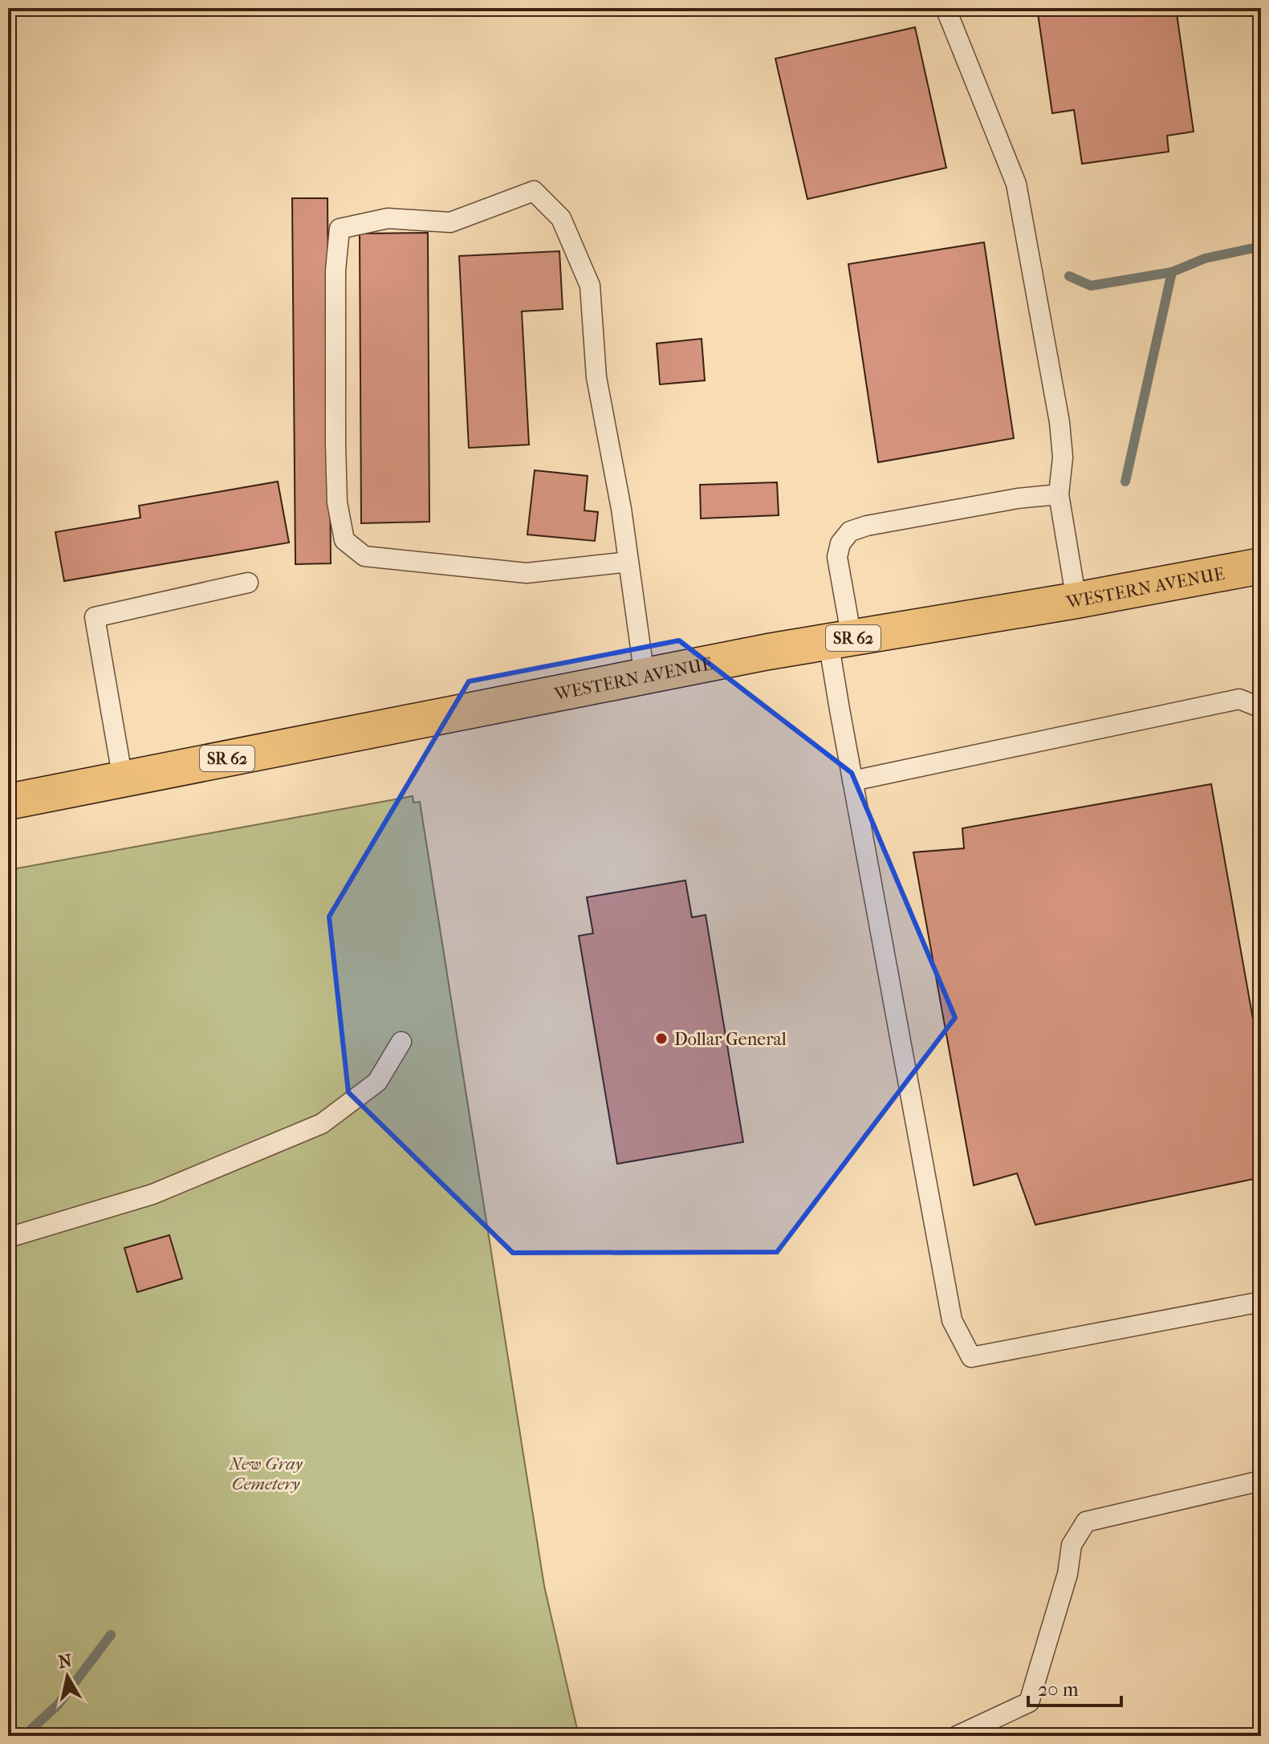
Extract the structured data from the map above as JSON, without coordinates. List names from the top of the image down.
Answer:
{
  "streets": {
    "main road": ["WESTERN AVENUE", "SR 62"]
  },
  "parks": ["New Gray Cemetery"],
  "places": ["Dollar General"],
  "scale_bar": "20 m",
  "north": "top"
}
